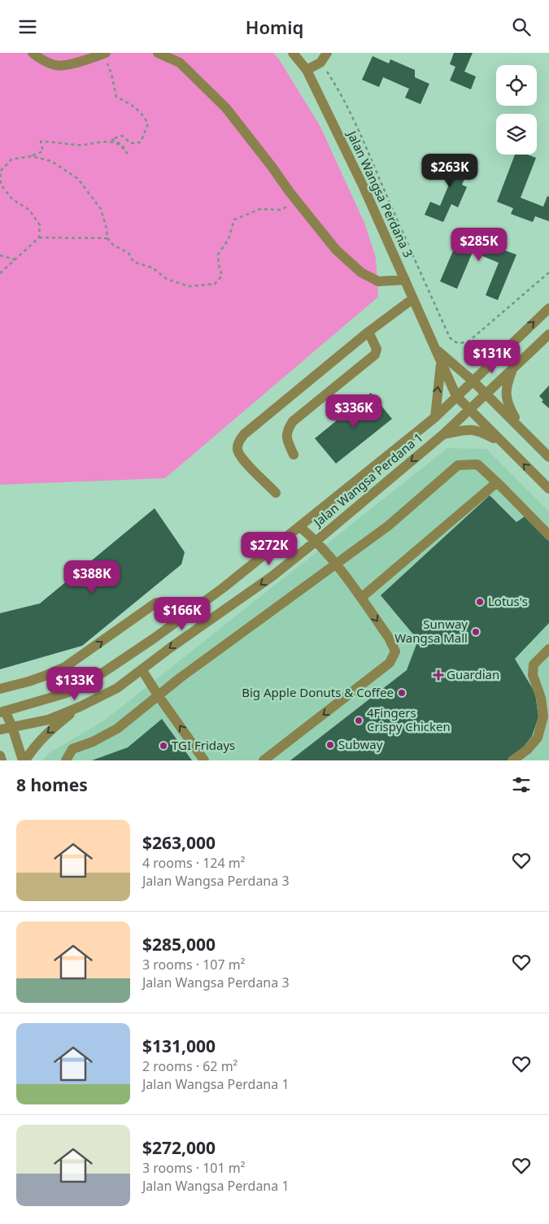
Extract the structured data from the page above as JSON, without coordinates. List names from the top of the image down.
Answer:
{
  "streets": {
    "street": ["Jalan Wangsa Perdana 3", "Jalan Wangsa Perdana 1"]
  },
  "crossings": [
    ["Jalan Wangsa Perdana 3", "Jalan Wangsa Perdana 1"]
  ],
  "places": {
    "other": [
      "Lotus's",
      "Sunway Wangsa Mall",
      "Big Apple Donuts & Coffee",
      "4Fingers Crispy Chicken",
      "Subway",
      "TGI Fridays"
    ],
    "health": ["Guardian"]
  },
  "page": {
    "header": "Homiq",
    "price": [
      "$263K",
      "$285K",
      "$131K",
      "$336K",
      "$272K",
      "$388K",
      "$166K",
      "$133K"
    ],
    "heading": "8 homes",
    "list": [
      {
        "name": "$263,000",
        "note": "4 rooms · 124 m² · Jalan Wangsa Perdana 3"
      },
      {
        "name": "$285,000",
        "note": "3 rooms · 107 m² · Jalan Wangsa Perdana 3"
      },
      {
        "name": "$131,000",
        "note": "2 rooms · 62 m² · Jalan Wangsa Perdana 1"
      },
      {
        "name": "$272,000",
        "note": "3 rooms · 101 m² · Jalan Wangsa Perdana 1"
      }
    ]
  }
}
